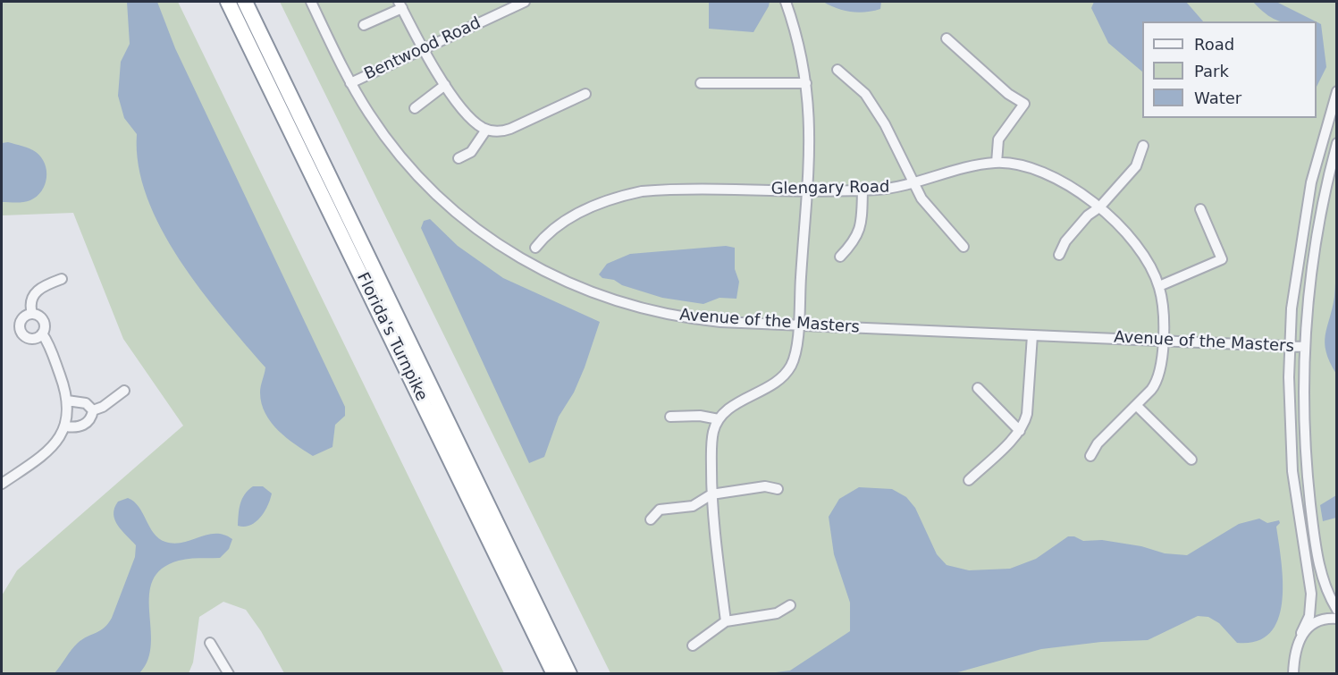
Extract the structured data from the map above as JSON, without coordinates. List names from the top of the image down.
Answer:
{
  "streets": {
    "highway": ["Florida's Turnpike"],
    "street": ["Bentwood Road", "Glengary Road", "Avenue of the Masters"]
  },
  "crossings": [
    ["Bentwood Road", "Avenue of the Masters"],
    ["Glengary Road", "Avenue of the Masters"]
  ],
  "legend": ["Road", "Park", "Water"]
}
